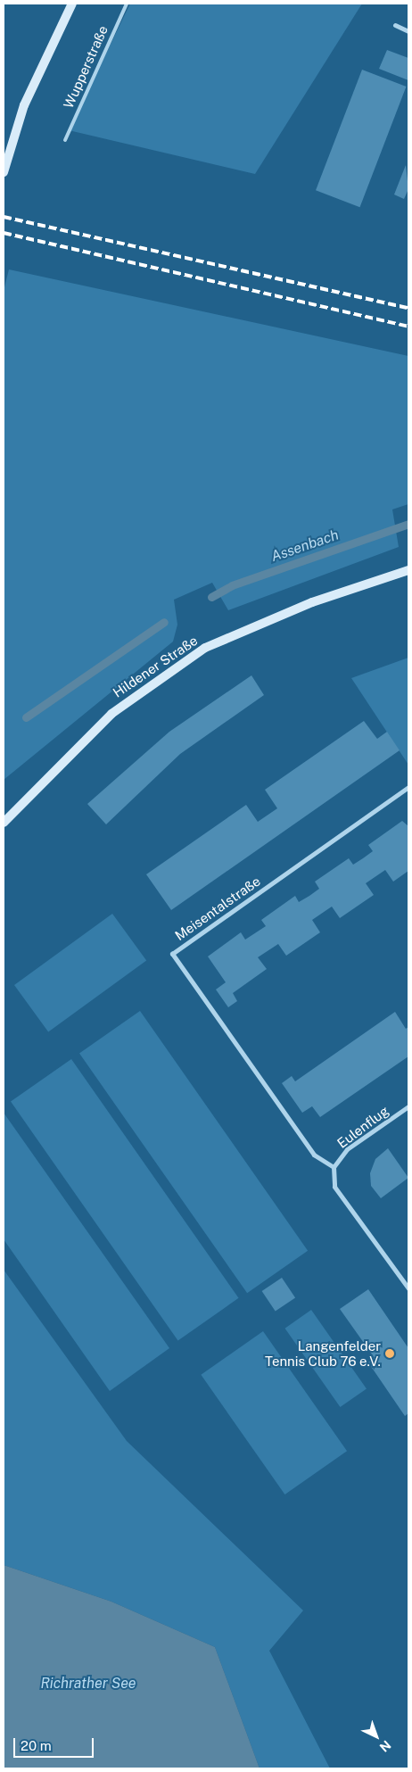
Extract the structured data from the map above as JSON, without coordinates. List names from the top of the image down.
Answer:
{
  "streets": {
    "main road": ["Hildener Straße"],
    "street": ["Meisentalstraße", "Eulenflug"],
    "lane": ["Wupperstraße"]
  },
  "crossings": [
    ["Meisentalstraße", "Eulenflug"]
  ],
  "water": ["Assenbach", "Richrather See"],
  "places": ["Langenfelder Tennis Club 76 e.V."],
  "scale_bar": "20 m",
  "north": "bottom right"
}
